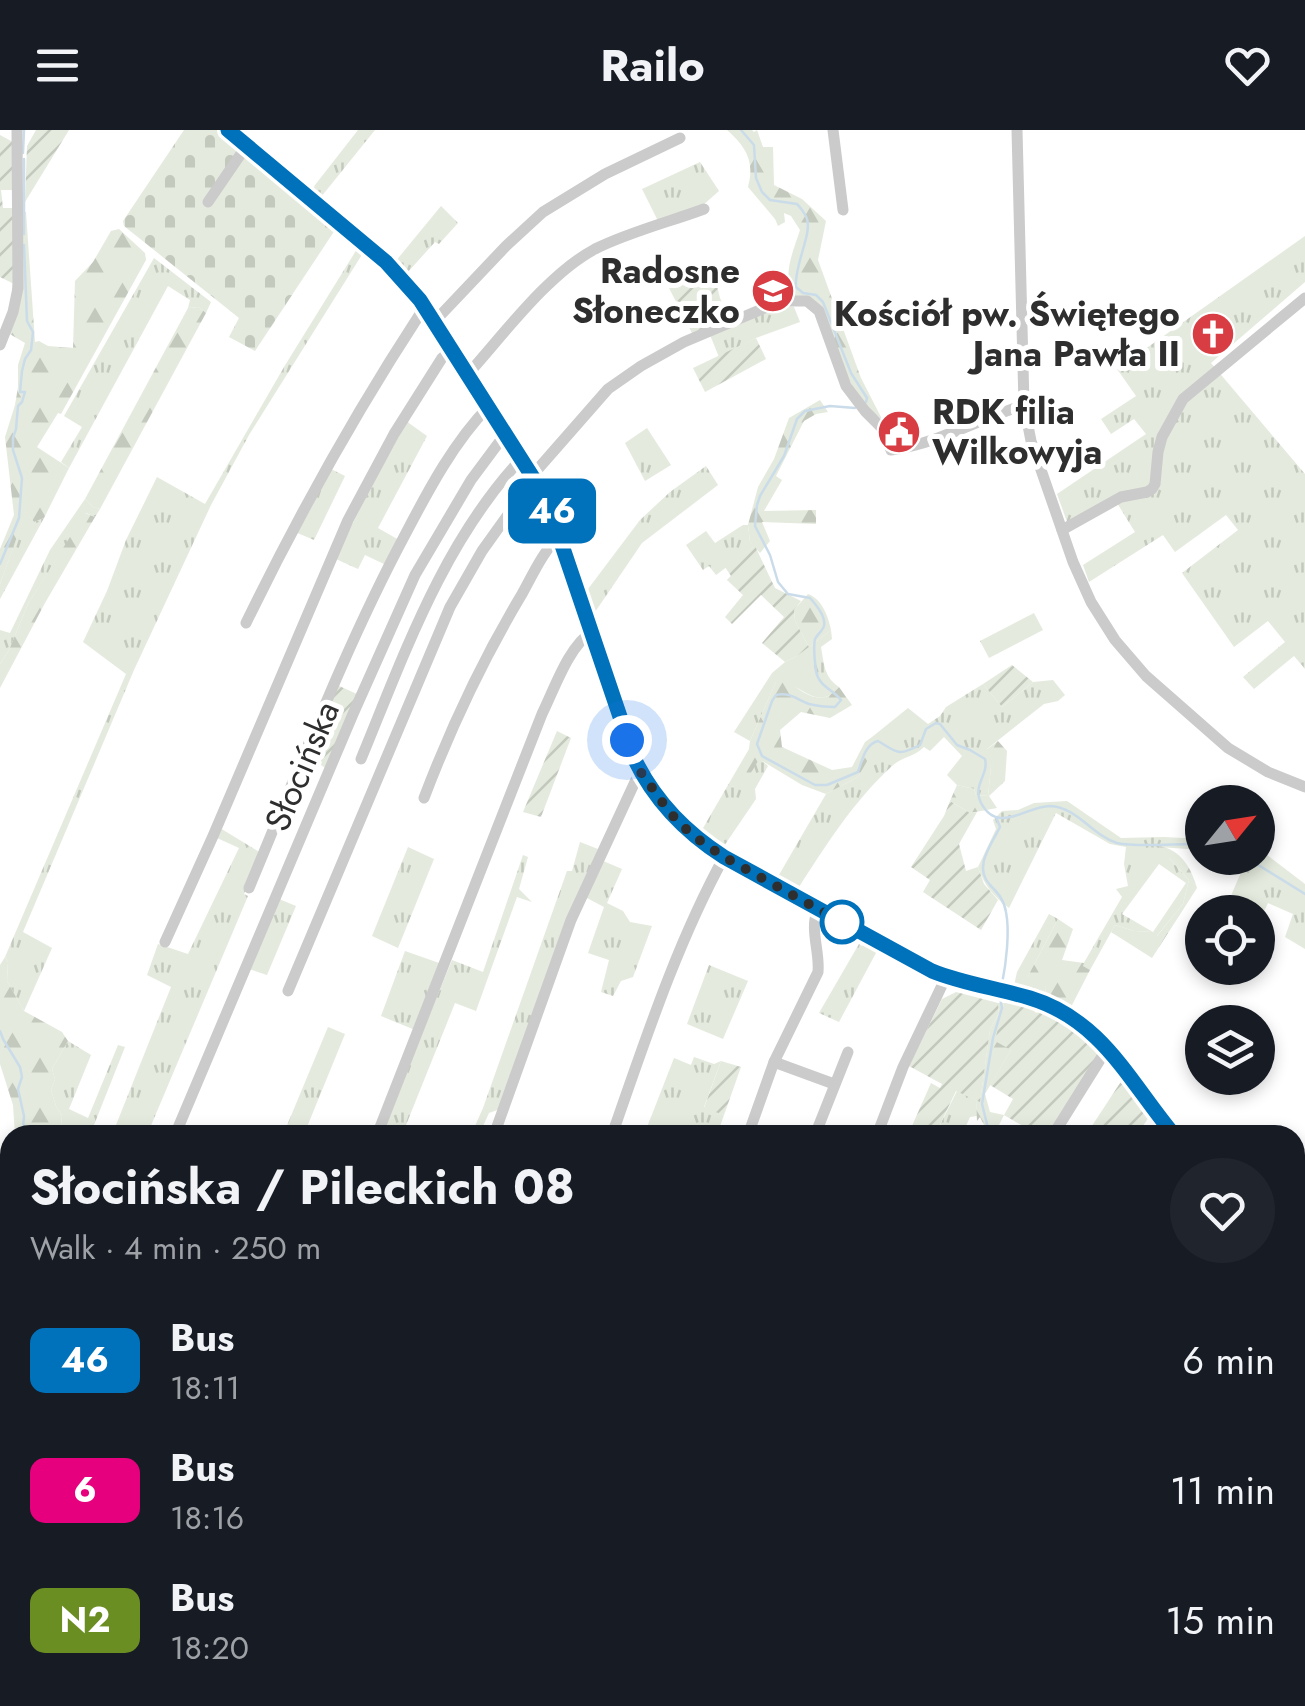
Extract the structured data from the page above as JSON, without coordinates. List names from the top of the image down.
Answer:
{
  "streets": {
    "street": ["Słocińska"]
  },
  "places": {
    "school or university": ["Radosne Słoneczko"],
    "church": ["Kościół pw. Świętego Jana Pawła II"],
    "public building": ["RDK filia Wilkowyja"]
  },
  "lines": ["bus line 46"],
  "north": "top right",
  "page": {
    "header": "Railo",
    "on_map": "46",
    "heading": ["Słocińska / Pileckich 08", "Walk · 4 min · 250 m"],
    "list": [
      {
        "mark": "46",
        "name": "Bus",
        "note": "18:11",
        "value": "6 min"
      },
      {
        "mark": "6",
        "name": "Bus",
        "note": "18:16",
        "value": "11 min"
      },
      {
        "mark": "N2",
        "name": "Bus",
        "note": "18:20",
        "value": "15 min"
      }
    ]
  }
}
